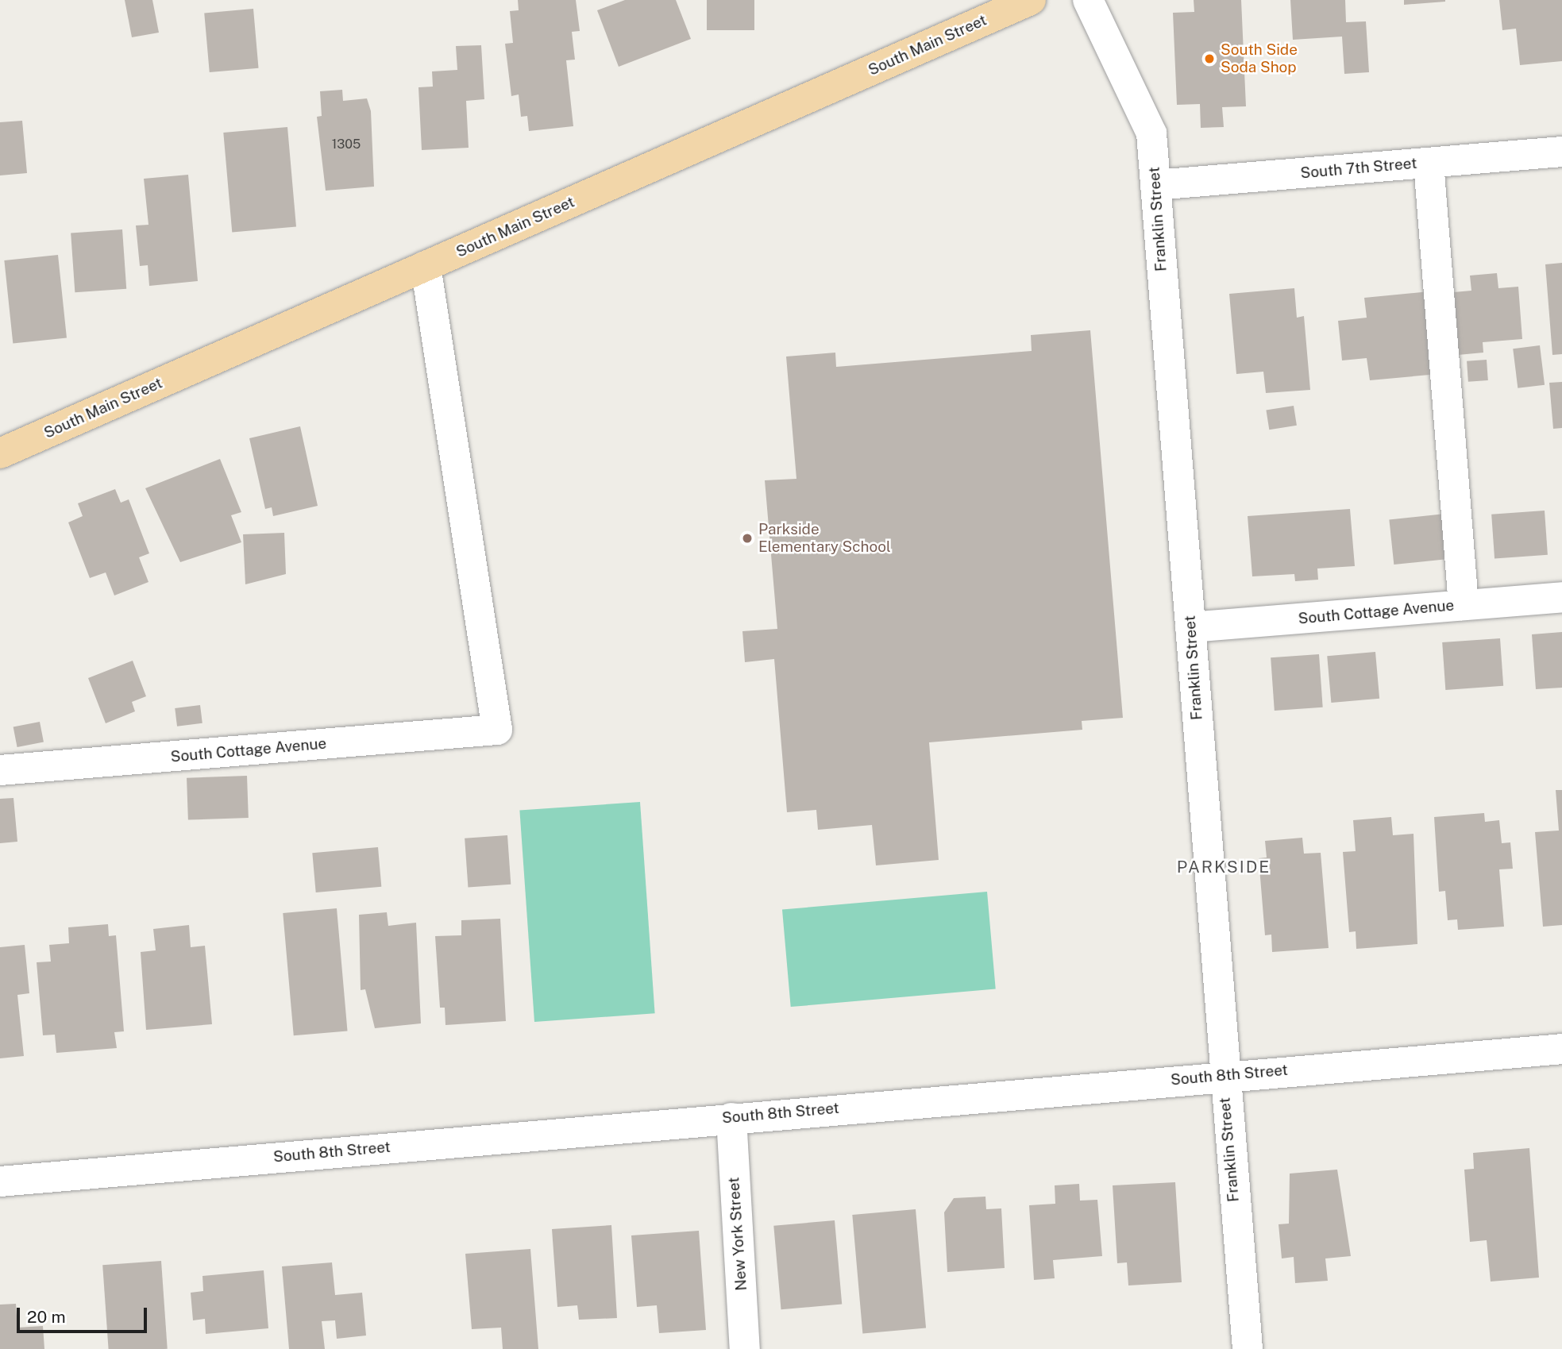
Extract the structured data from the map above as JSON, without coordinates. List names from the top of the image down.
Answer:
{
  "streets": {
    "main road": ["South Main Street"],
    "street": [
      "South 7th Street",
      "Franklin Street",
      "South Cottage Avenue",
      "South 8th Street",
      "New York Street"
    ]
  },
  "crossings": [
    ["South Main Street", "South Cottage Avenue"],
    ["South 7th Street", "Franklin Street"],
    ["Franklin Street", "South Cottage Avenue"],
    ["Franklin Street", "South 8th Street"],
    ["South 8th Street", "New York Street"]
  ],
  "districts": ["PARKSIDE"],
  "places": ["South Side Soda Shop", "Parkside Elementary School"],
  "house_numbers": ["1305"],
  "scale_bar": "20 m"
}
